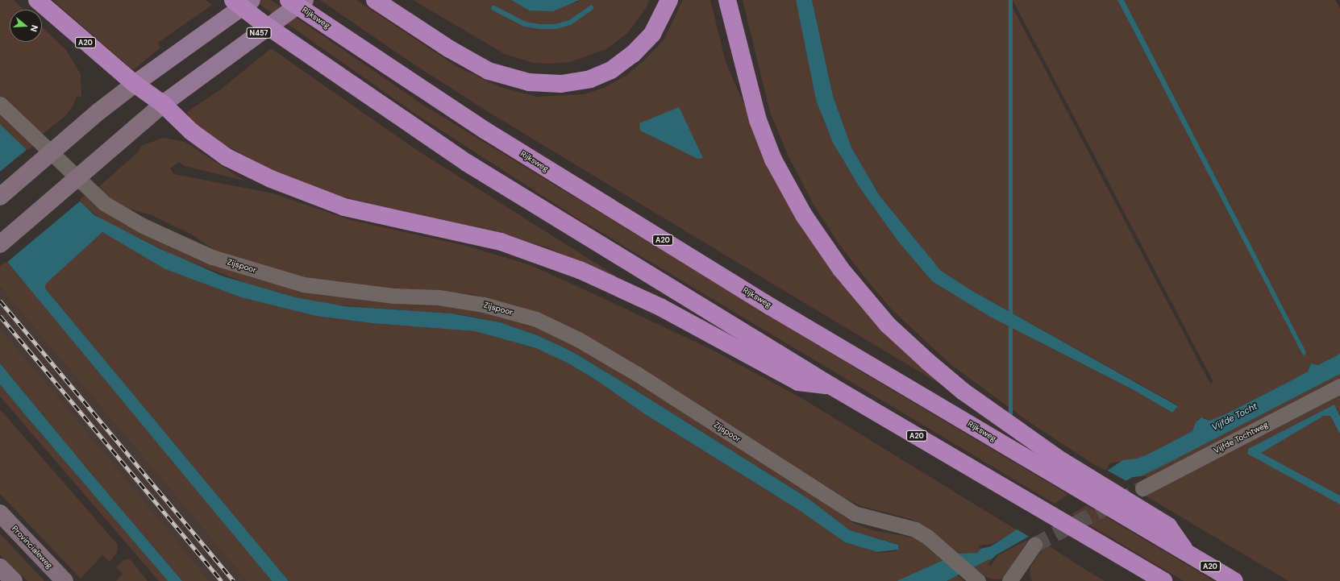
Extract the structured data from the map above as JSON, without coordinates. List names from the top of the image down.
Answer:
{
  "streets": {
    "highway": ["Rijksweg", "A20"],
    "main road": ["N457", "Provincialeweg"],
    "street": ["Zijspoor", "Vijfde Tochtweg"]
  },
  "crossings": [
    ["Rijksweg", "A20"],
    ["N457", "A20"]
  ],
  "water": ["Vijfde Tocht"],
  "north": "right"
}
